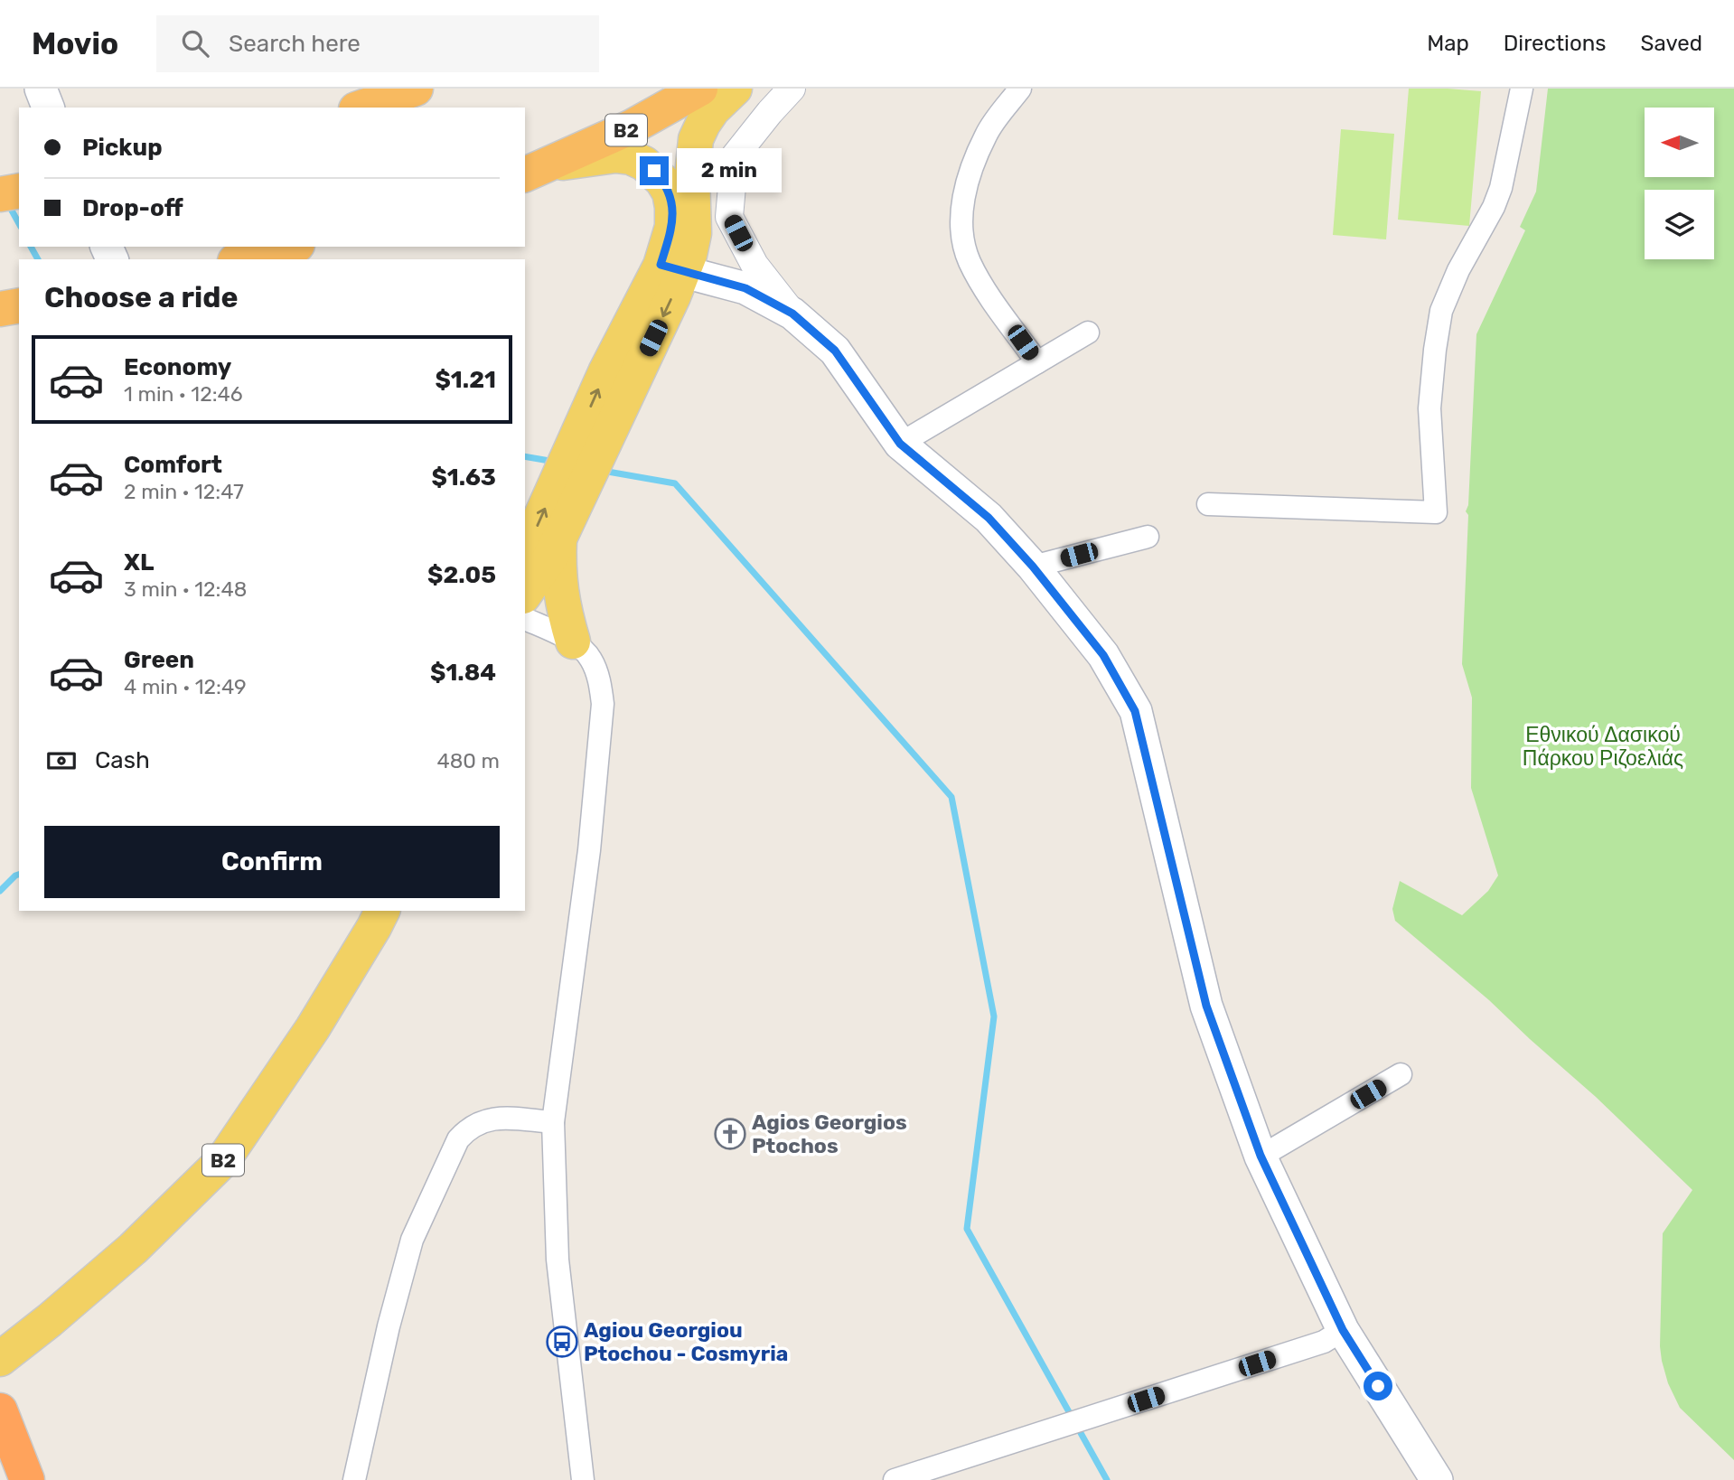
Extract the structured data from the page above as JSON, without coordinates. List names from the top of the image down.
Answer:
{
  "streets": {
    "highway": ["B2"]
  },
  "parks": ["Εθνικού Δασικού Πάρκου Ριζοελιάς"],
  "places": {
    "church": ["Agios Georgios Ptochos"],
    "bus stop": ["Agiou Georgiou Ptochou - Cosmyria"]
  },
  "north": "left",
  "page": {
    "header": "Movio",
    "search": "Search here",
    "nav": ["Map", "Directions", "Saved"],
    "banner": ["Pickup", "Drop-off"],
    "bubble": "2 min",
    "heading": "Choose a ride",
    "list": [
      {
        "name": "Economy",
        "note": "1 min · 12:46",
        "value": "$1.21"
      },
      {
        "name": "Comfort",
        "note": "2 min · 12:47",
        "value": "$1.63"
      },
      {
        "name": "XL",
        "note": "3 min · 12:48",
        "value": "$2.05"
      },
      {
        "name": "Green",
        "note": "4 min · 12:49",
        "value": "$1.84"
      }
    ],
    "pay": ["Cash", "480 m"],
    "buttons": "Confirm"
  }
}
